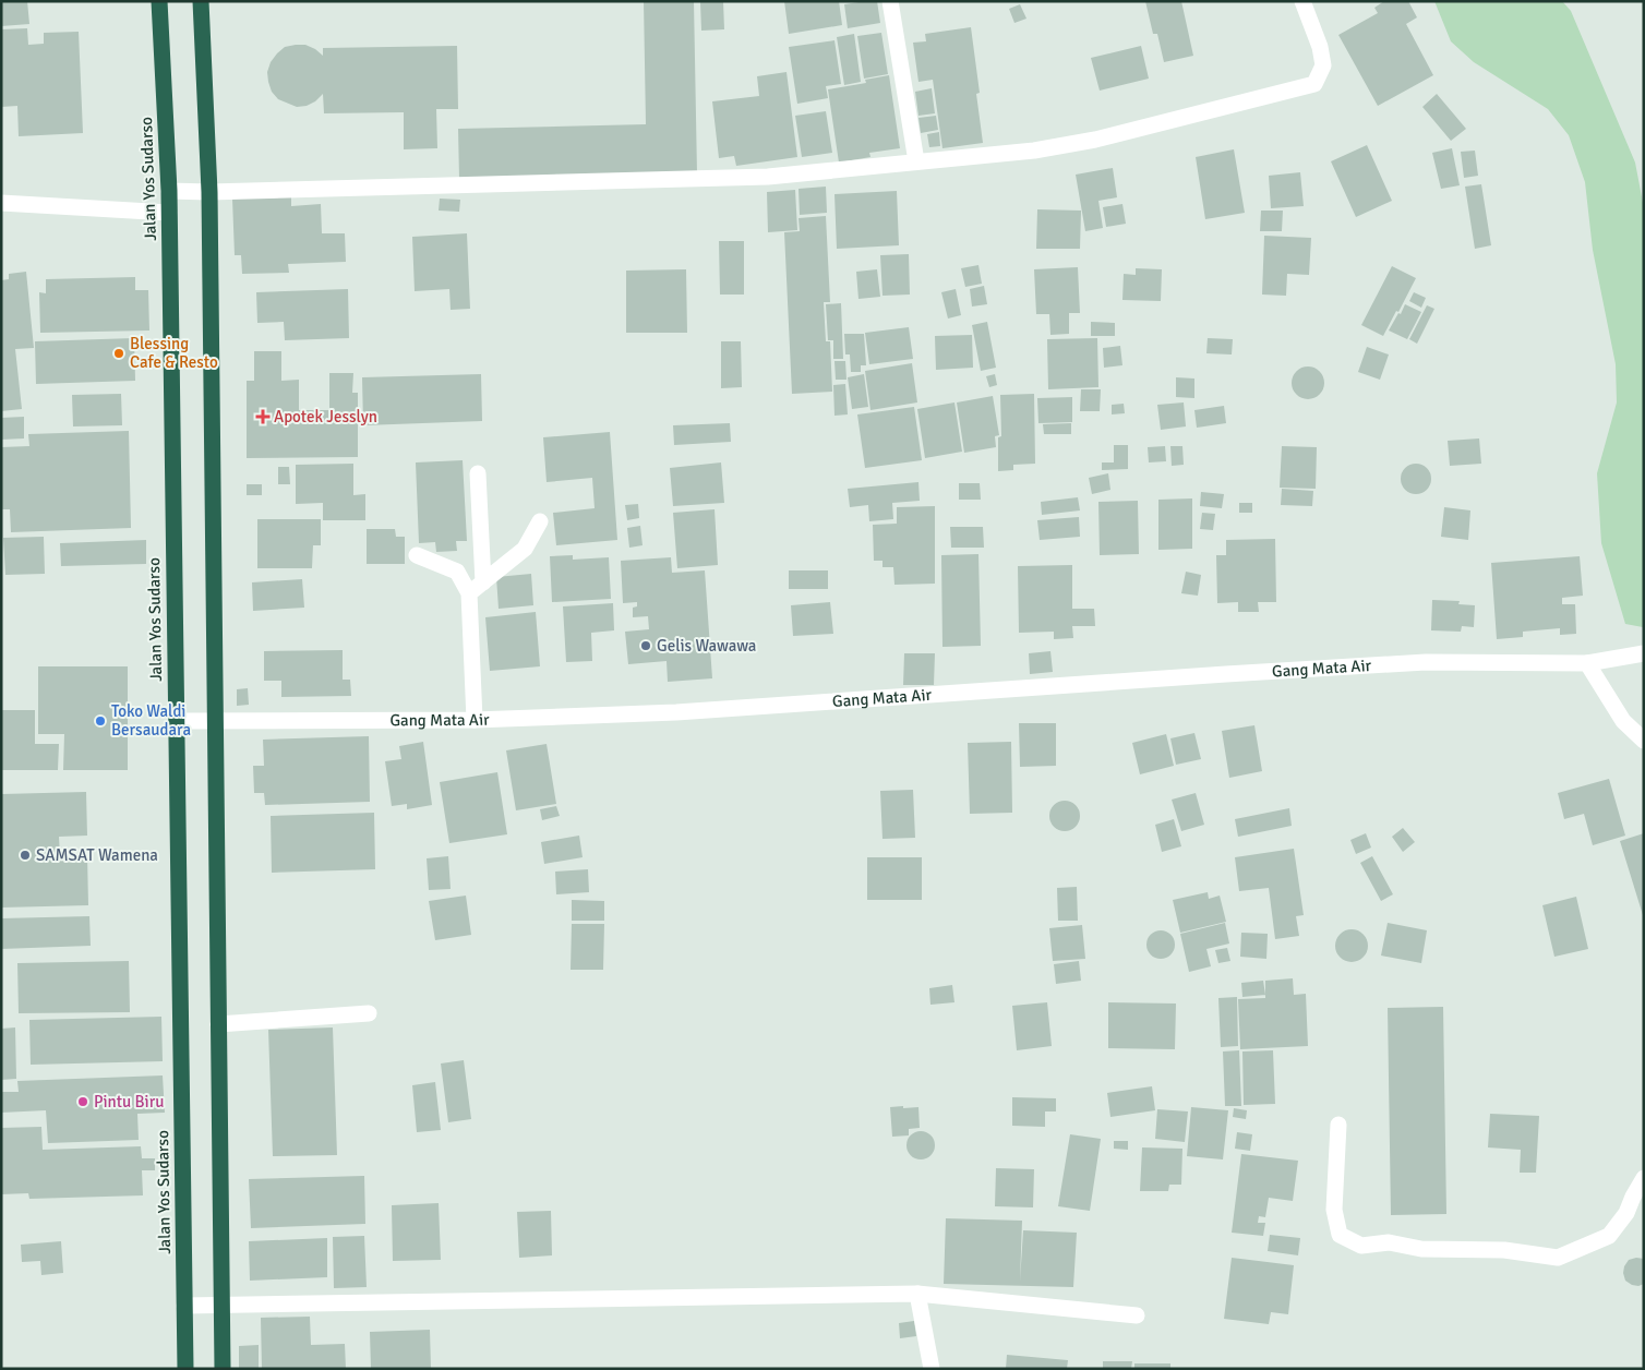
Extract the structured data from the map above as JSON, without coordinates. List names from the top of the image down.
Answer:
{
  "streets": {
    "highway": ["Jalan Yos Sudarso"],
    "street": ["Gang Mata Air"]
  },
  "crossings": [
    ["Jalan Yos Sudarso", "Gang Mata Air"]
  ],
  "places": {
    "other": [
      "Blessing Cafe & Resto",
      "Gelis Wawawa",
      "Toko Waldi Bersaudara",
      "SAMSAT Wamena",
      "Pintu Biru"
    ],
    "health": ["Apotek Jesslyn"]
  }
}
